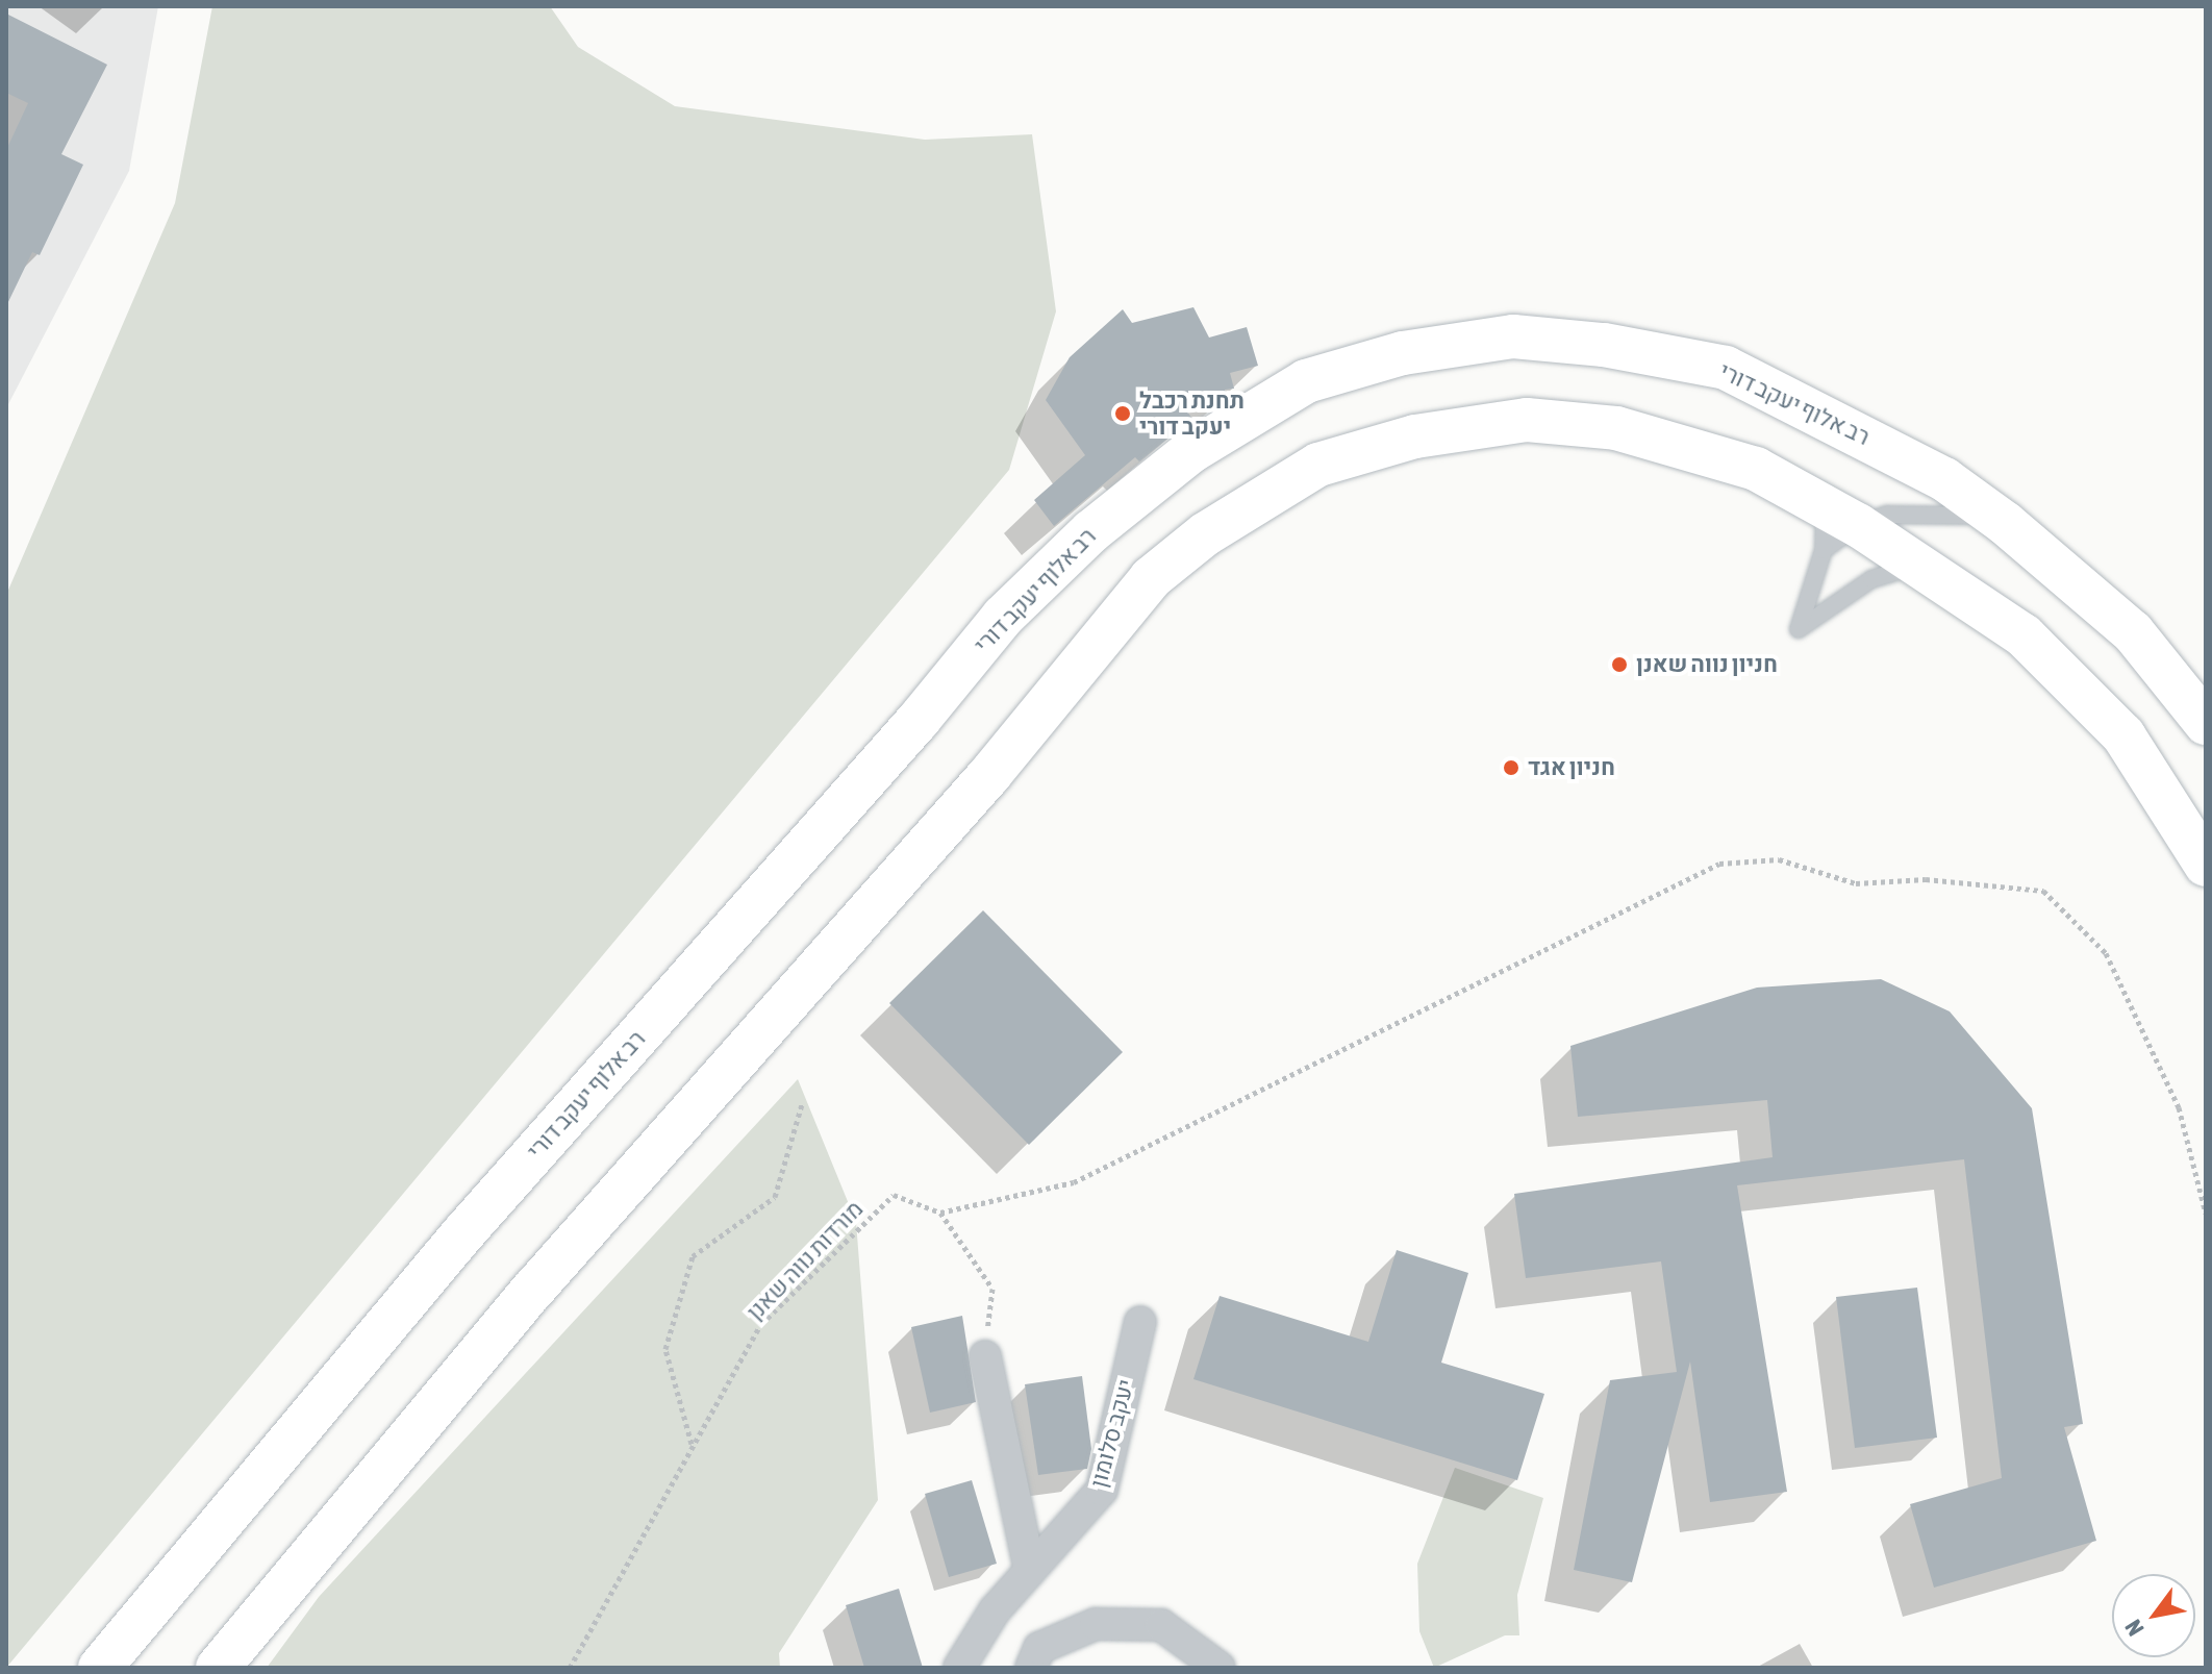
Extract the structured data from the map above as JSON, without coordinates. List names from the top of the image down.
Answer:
{
  "streets": {
    "main road": ["רב אלוף יעקב דורי"],
    "street": ["יעקב סלומון"],
    "path": ["מורדות נווה שאנן"]
  },
  "places": ["תחנת רכבל יעקב דורי", "חניון נווה שאנן", "חניון אגד"],
  "north": "bottom left"
}
